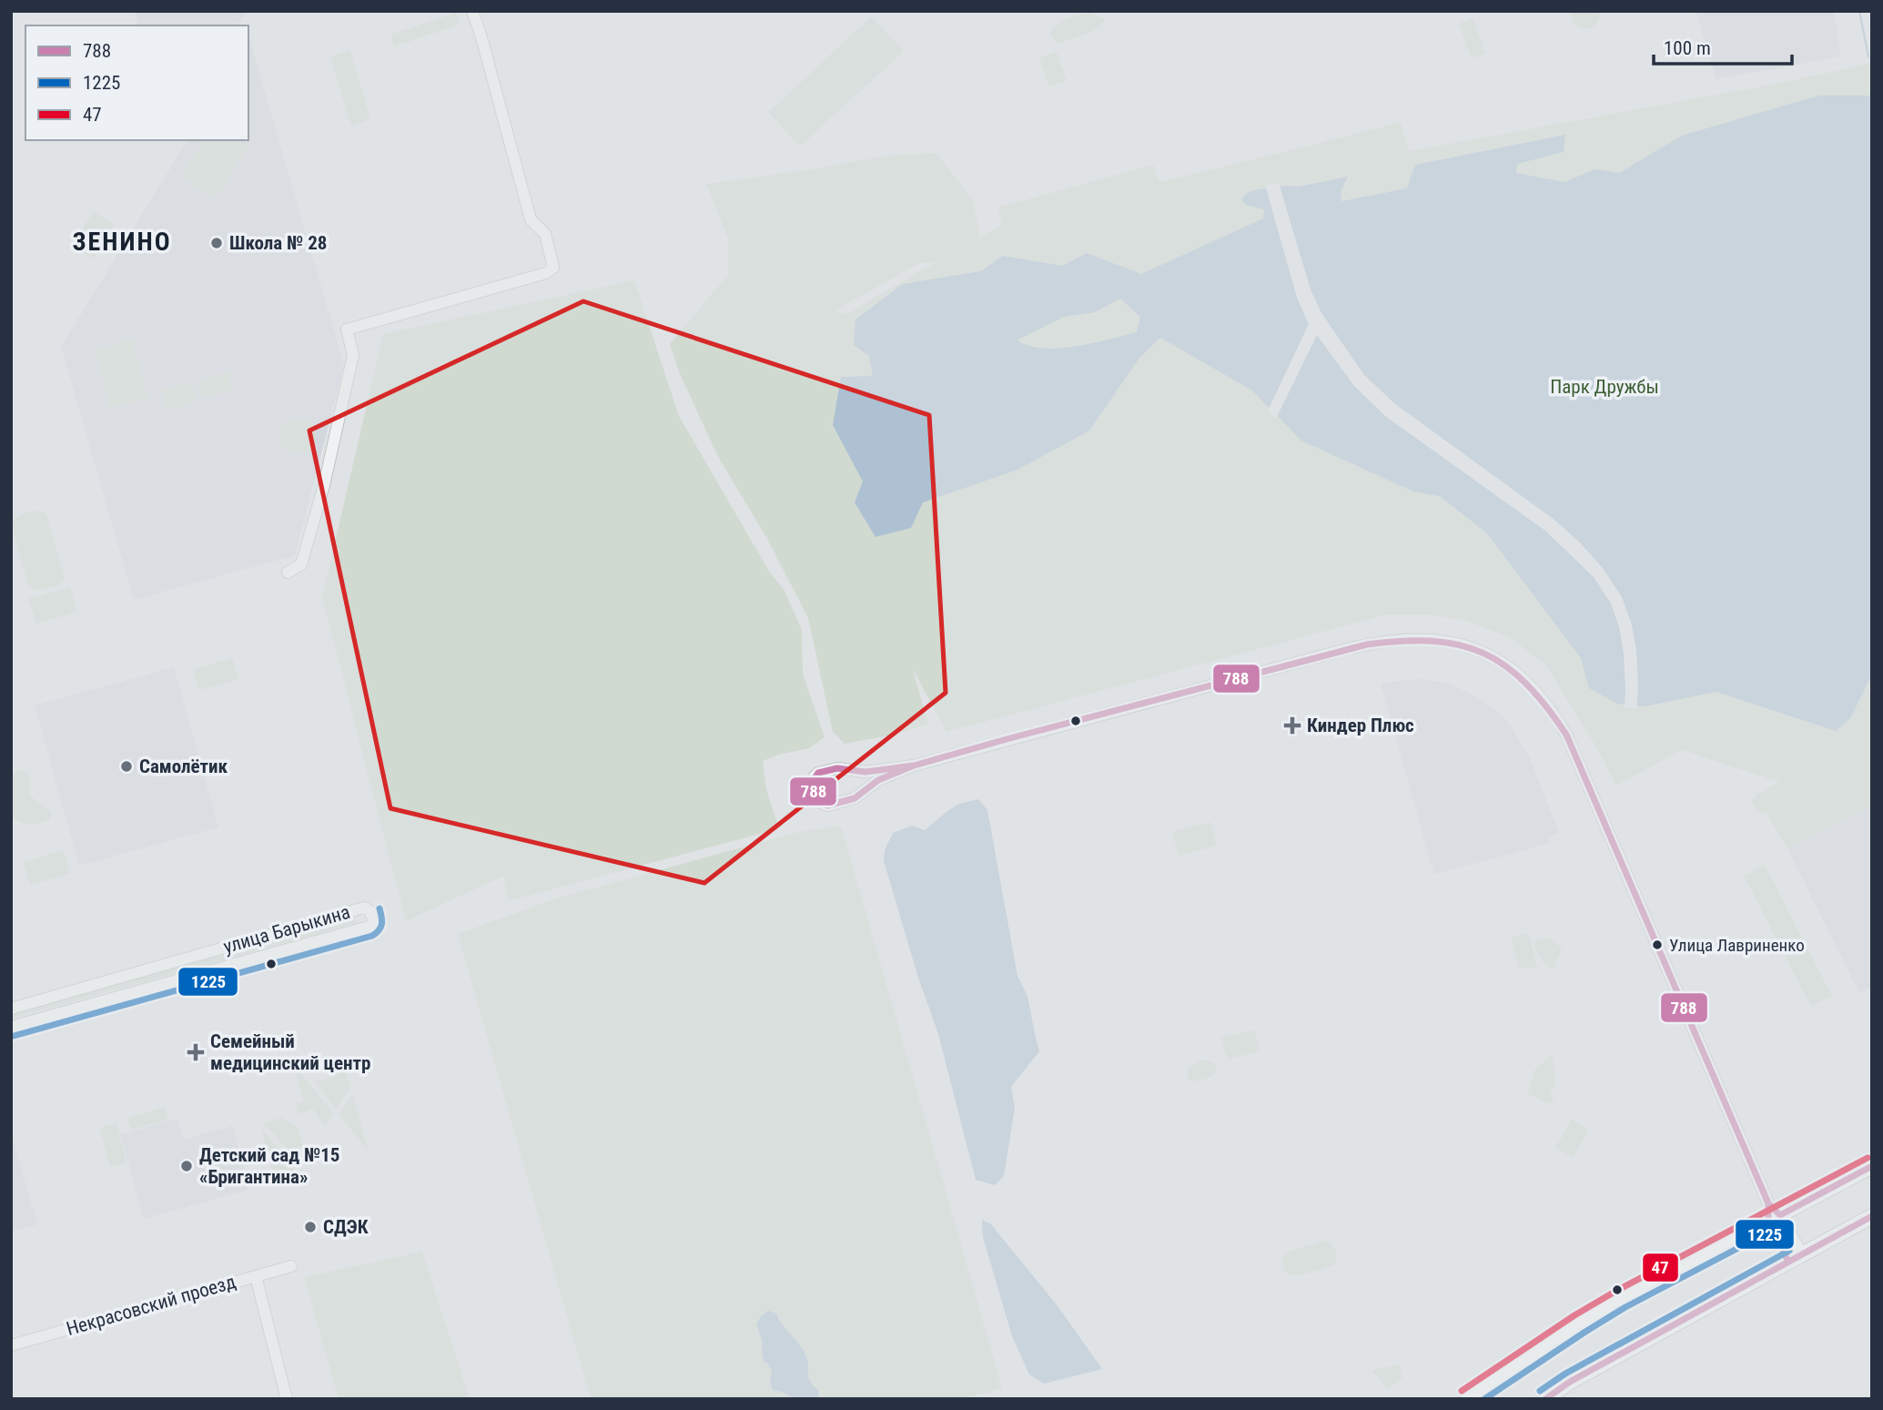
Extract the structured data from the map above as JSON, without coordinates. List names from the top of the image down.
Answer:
{
  "streets": {
    "street": ["улица Барыкина", "Некрасовский проезд"]
  },
  "districts": ["ЗЕНИНО"],
  "parks": ["Парк Дружбы"],
  "places": {
    "other": [
      "Школа № 28",
      "Самолётик",
      "Улица Лавриненко",
      "Детский сад №15 «Бригантина»",
      "СДЭК"
    ],
    "health": ["Киндер Плюс", "Семейный медицинский центр"]
  },
  "lines": ["transit line 788", "transit line 1225", "transit line 47"],
  "legend": ["788", "1225", "47"],
  "scale_bar": "100 m"
}
